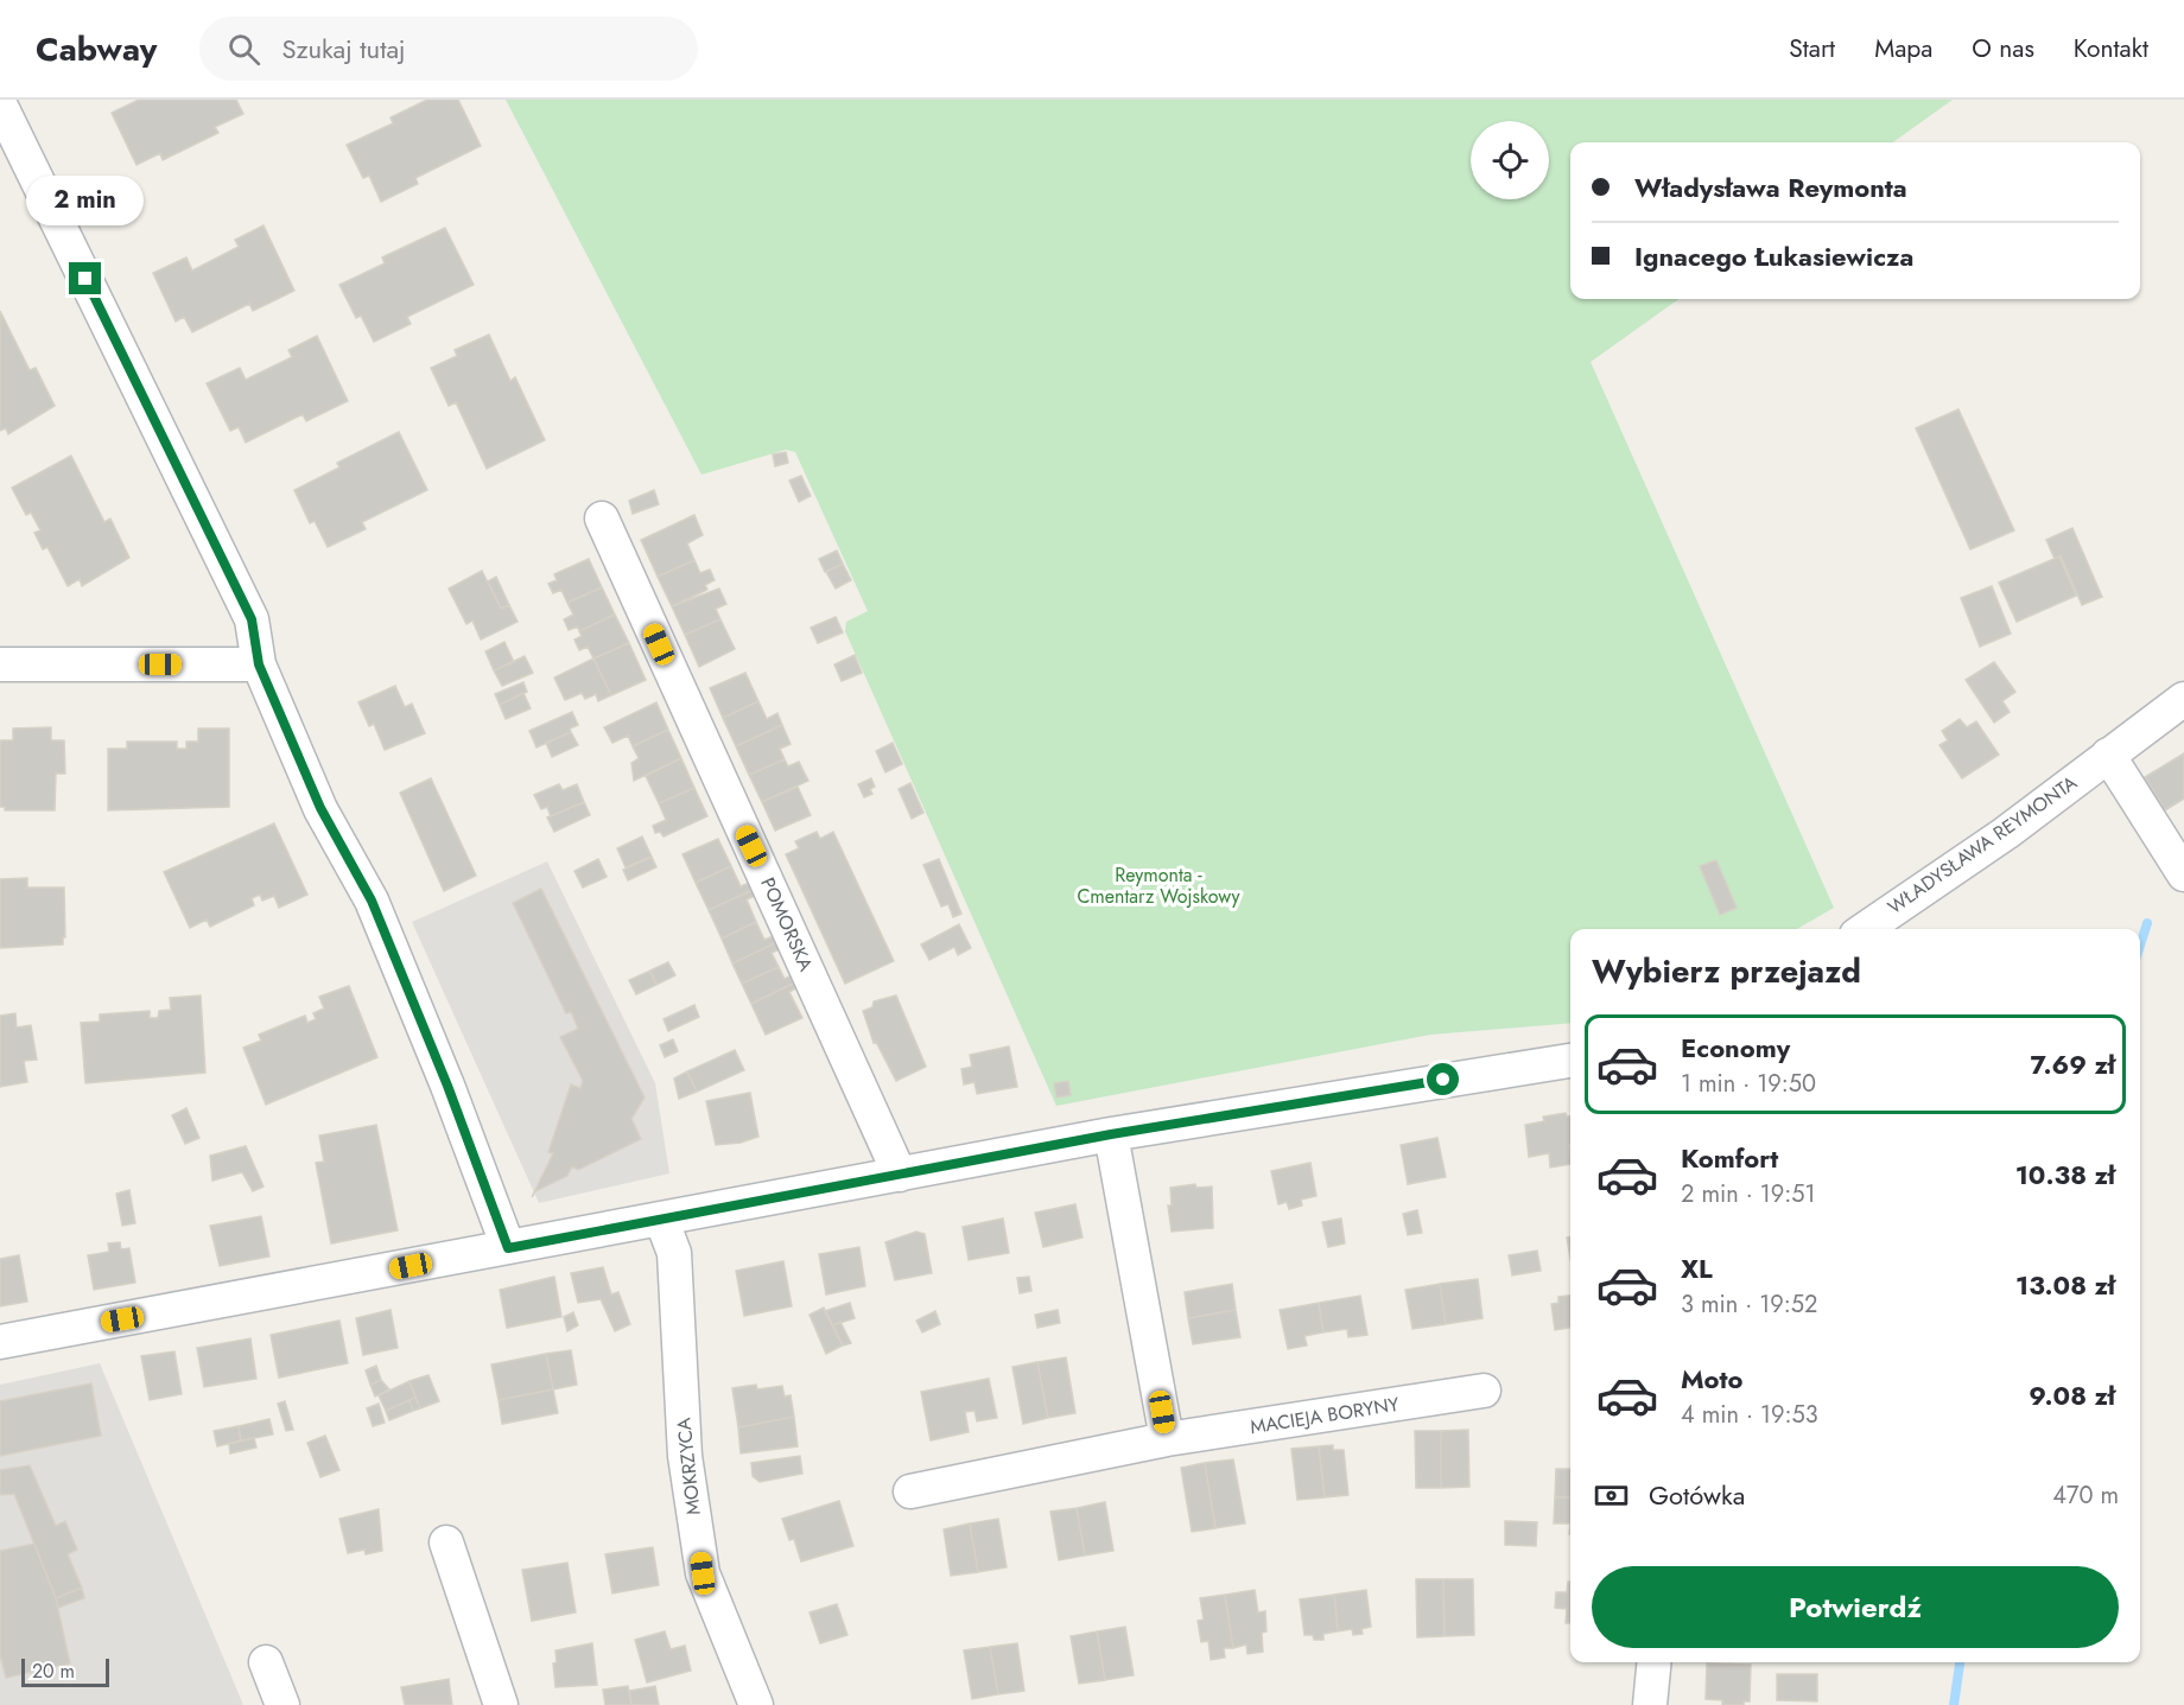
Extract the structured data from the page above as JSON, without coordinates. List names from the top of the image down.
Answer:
{
  "streets": {
    "street": [
      "WŁADYSŁAWA REYMONTA",
      "POMORSKA",
      "MACIEJA BORYNY",
      "MOKRZYCA"
    ]
  },
  "parks": ["Reymonta - Cmentarz Wojskowy"],
  "scale_bar": "20 m",
  "page": {
    "header": "Cabway",
    "search": "Szukaj tutaj",
    "nav": [
      "Start",
      "Mapa",
      "O nas",
      "Kontakt"
    ],
    "banner": ["Władysława Reymonta", "Ignacego Łukasiewicza"],
    "bubble": "2 min",
    "heading": "Wybierz przejazd",
    "list": [
      {
        "name": "Economy",
        "note": "1 min · 19:50",
        "value": "7.69 zł"
      },
      {
        "name": "Komfort",
        "note": "2 min · 19:51",
        "value": "10.38 zł"
      },
      {
        "name": "XL",
        "note": "3 min · 19:52",
        "value": "13.08 zł"
      },
      {
        "name": "Moto",
        "note": "4 min · 19:53",
        "value": "9.08 zł"
      }
    ],
    "pay": ["Gotówka", "470 m"],
    "buttons": "Potwierdź",
    "scale": "20 m"
  }
}
